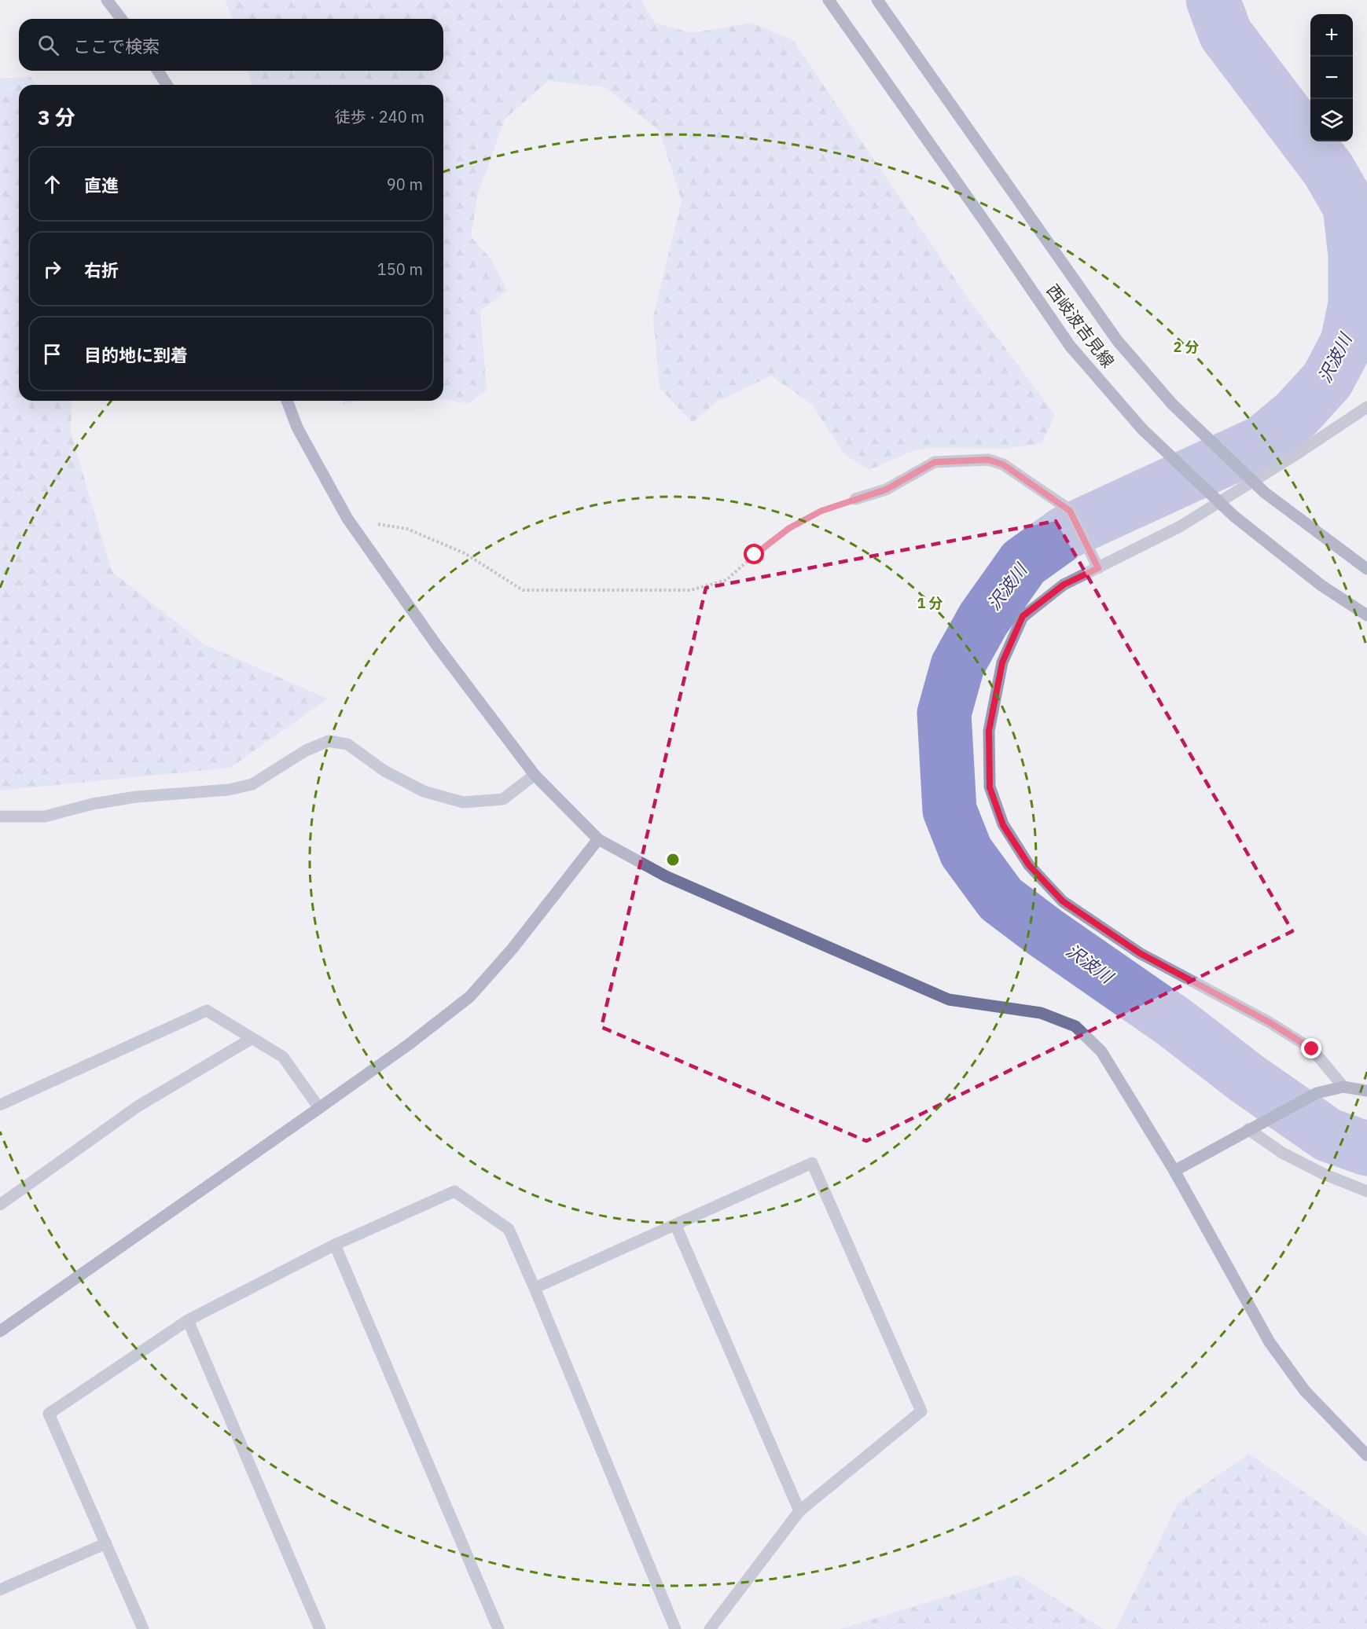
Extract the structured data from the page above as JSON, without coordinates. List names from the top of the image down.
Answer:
{
  "streets": {
    "street": ["西岐波吉見線"]
  },
  "water": ["沢波川"],
  "page": {
    "map_buttons": ["+", "−"],
    "search": "ここで検索",
    "heading": ["3 分", "徒歩 · 240 m"],
    "list": [
      ["直進", "90 m"],
      ["右折", "150 m"],
      "目的地に到着"
    ]
  },
  "rings": ["2 分", "1 分"]
}
